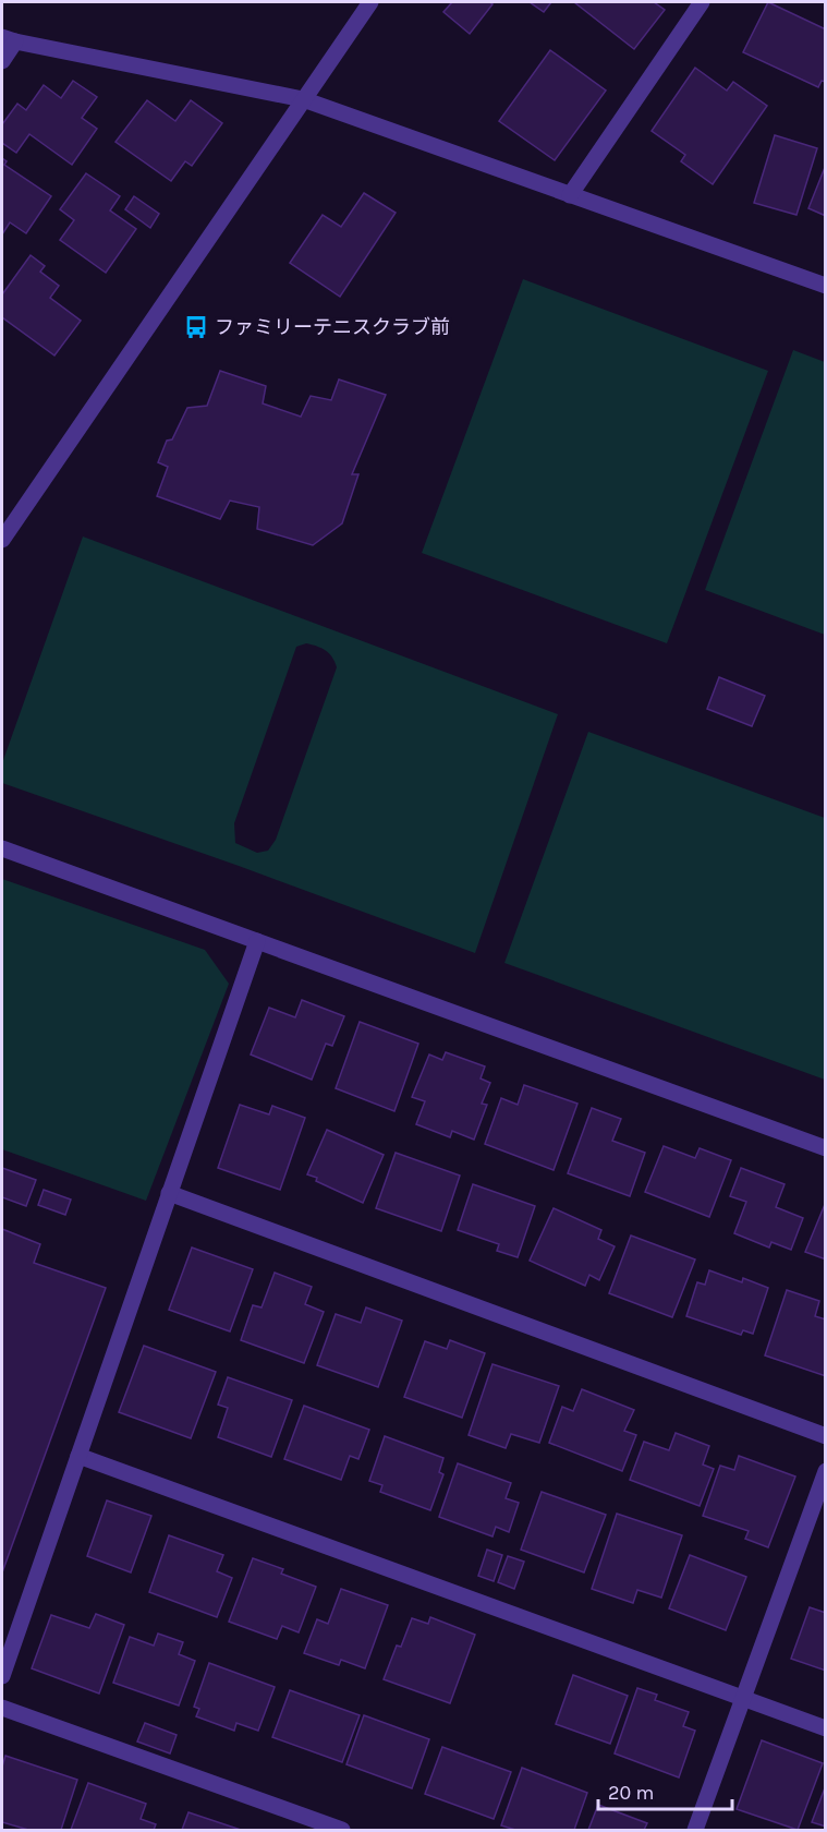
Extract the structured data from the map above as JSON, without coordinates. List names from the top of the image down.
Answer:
{
  "places": {
    "bus stop": ["ファミリーテニスクラブ前"]
  },
  "scale_bar": "20 m"
}
